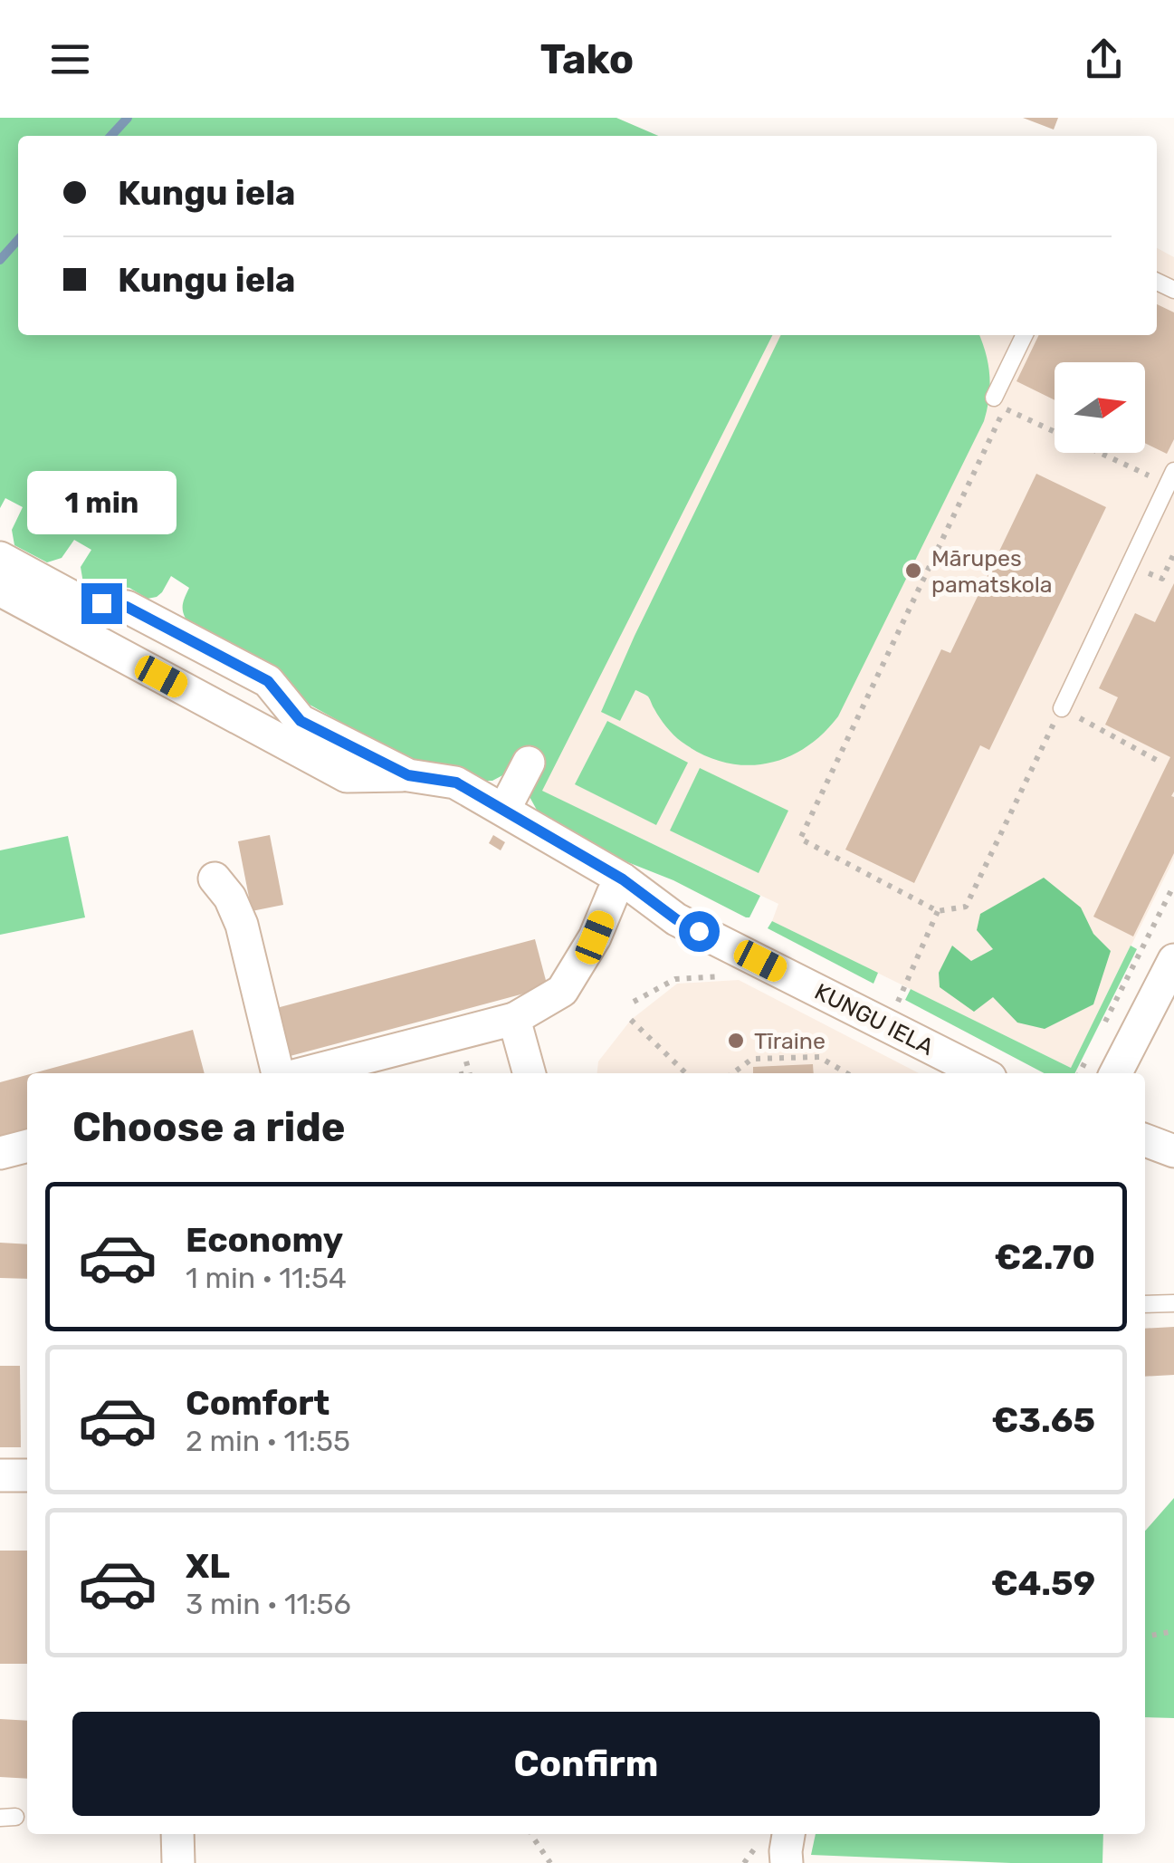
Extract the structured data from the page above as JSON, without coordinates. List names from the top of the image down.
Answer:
{
  "streets": {
    "street": ["KUNGU IELA"]
  },
  "places": ["Mārupes pamatskola", "Tīraine"],
  "north": "right",
  "page": {
    "header": "Tako",
    "banner": ["Kungu iela", "Kungu iela"],
    "bubble": "1 min",
    "heading": "Choose a ride",
    "list": [
      {
        "name": "Economy",
        "note": "1 min · 11:54",
        "value": "€2.70"
      },
      {
        "name": "Comfort",
        "note": "2 min · 11:55",
        "value": "€3.65"
      },
      {
        "name": "XL",
        "note": "3 min · 11:56",
        "value": "€4.59"
      }
    ],
    "buttons": "Confirm"
  }
}
